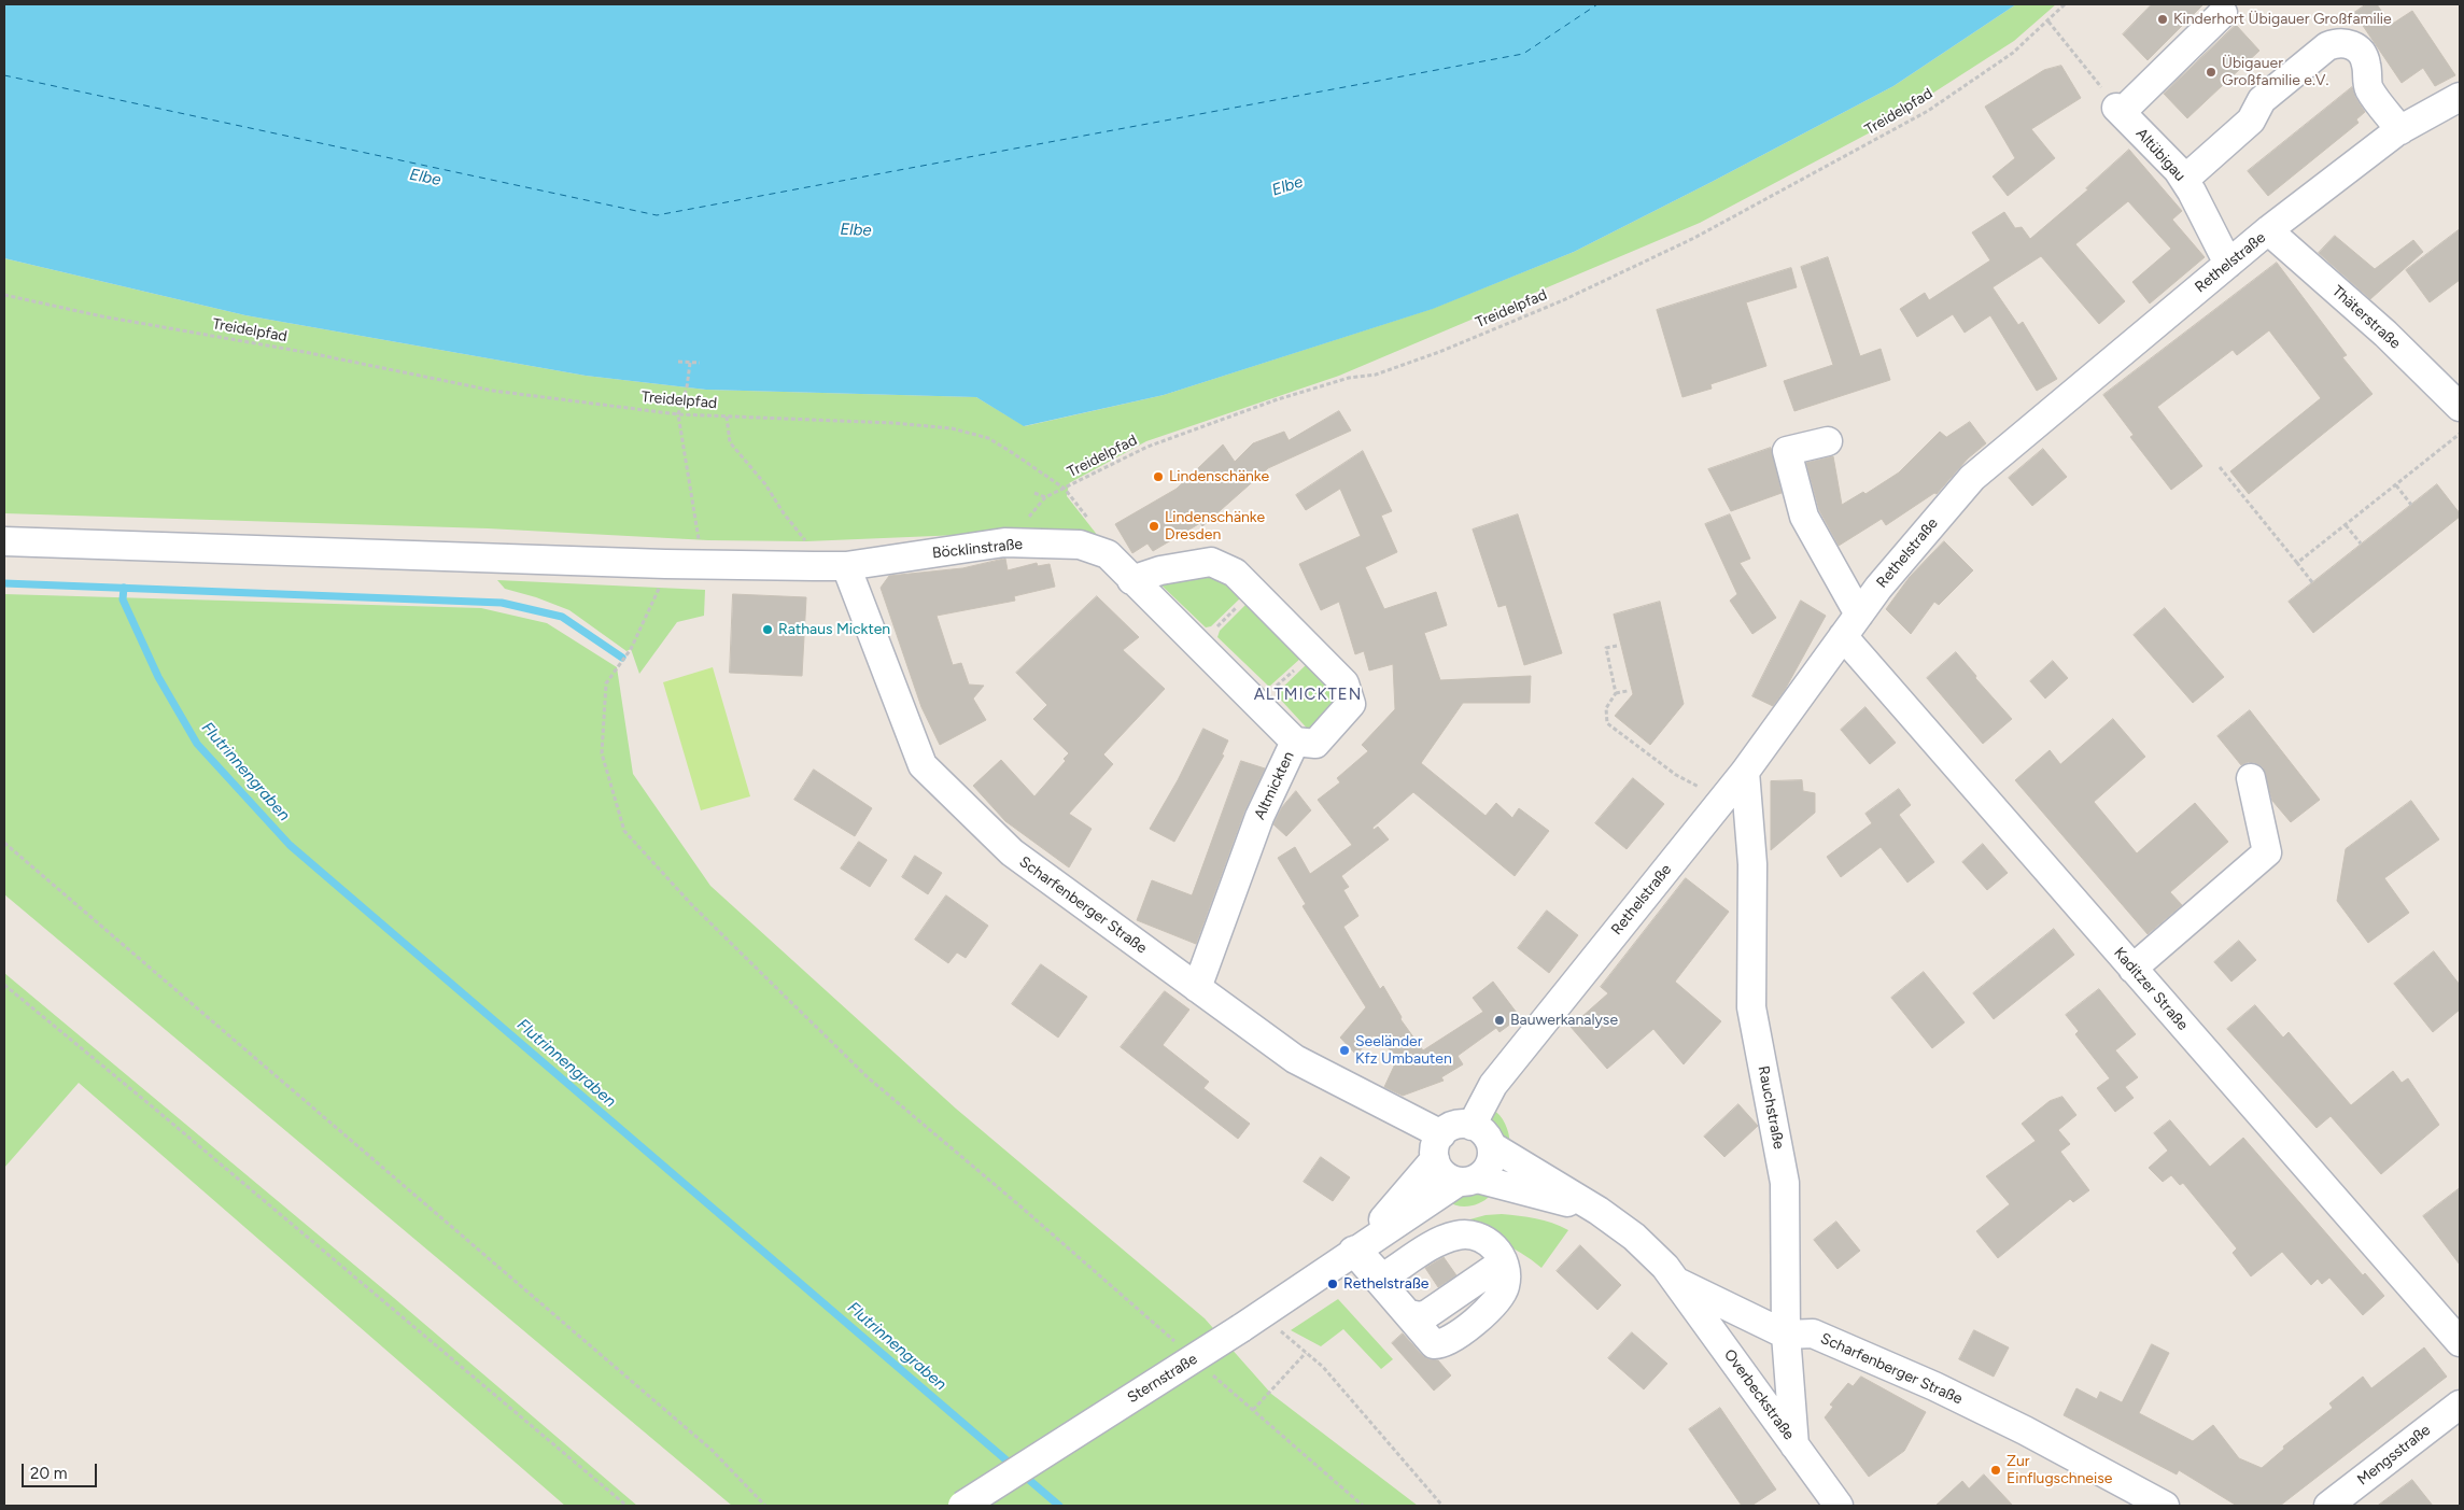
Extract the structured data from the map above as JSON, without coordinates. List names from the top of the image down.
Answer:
{
  "streets": {
    "street": [
      "Altübigau",
      "Rethelstraße",
      "Thäterstraße",
      "Böcklinstraße",
      "Altmickten",
      "Scharfenberger Straße",
      "Kaditzer Straße",
      "Rauchstraße",
      "Sternstraße",
      "Overbeckstraße",
      "Mengsstraße"
    ],
    "path": ["Treidelpfad"]
  },
  "crossings": [
    ["Altübigau", "Rethelstraße"],
    ["Rethelstraße", "Thäterstraße"],
    ["Rethelstraße", "Scharfenberger Straße"],
    ["Rethelstraße", "Kaditzer Straße"],
    ["Rethelstraße", "Rauchstraße"],
    ["Rethelstraße", "Sternstraße"],
    ["Böcklinstraße", "Altmickten"],
    ["Böcklinstraße", "Scharfenberger Straße"],
    ["Altmickten", "Scharfenberger Straße"],
    ["Scharfenberger Straße", "Rauchstraße"],
    ["Scharfenberger Straße", "Sternstraße"],
    ["Scharfenberger Straße", "Overbeckstraße"],
    ["Rauchstraße", "Overbeckstraße"]
  ],
  "districts": ["ALTMICKTEN"],
  "water": ["Elbe", "Flutrinnengraben"],
  "places": [
    "Kinderhort Übigauer Großfamilie",
    "Übigauer Großfamilie e.V.",
    "Lindenschänke",
    "Lindenschänke Dresden",
    "Rathaus Mickten",
    "Bauwerkanalyse",
    "Seeländer Kfz Umbauten",
    "Rethelstraße",
    "Zur Einflugschneise"
  ],
  "scale_bar": "20 m"
}
